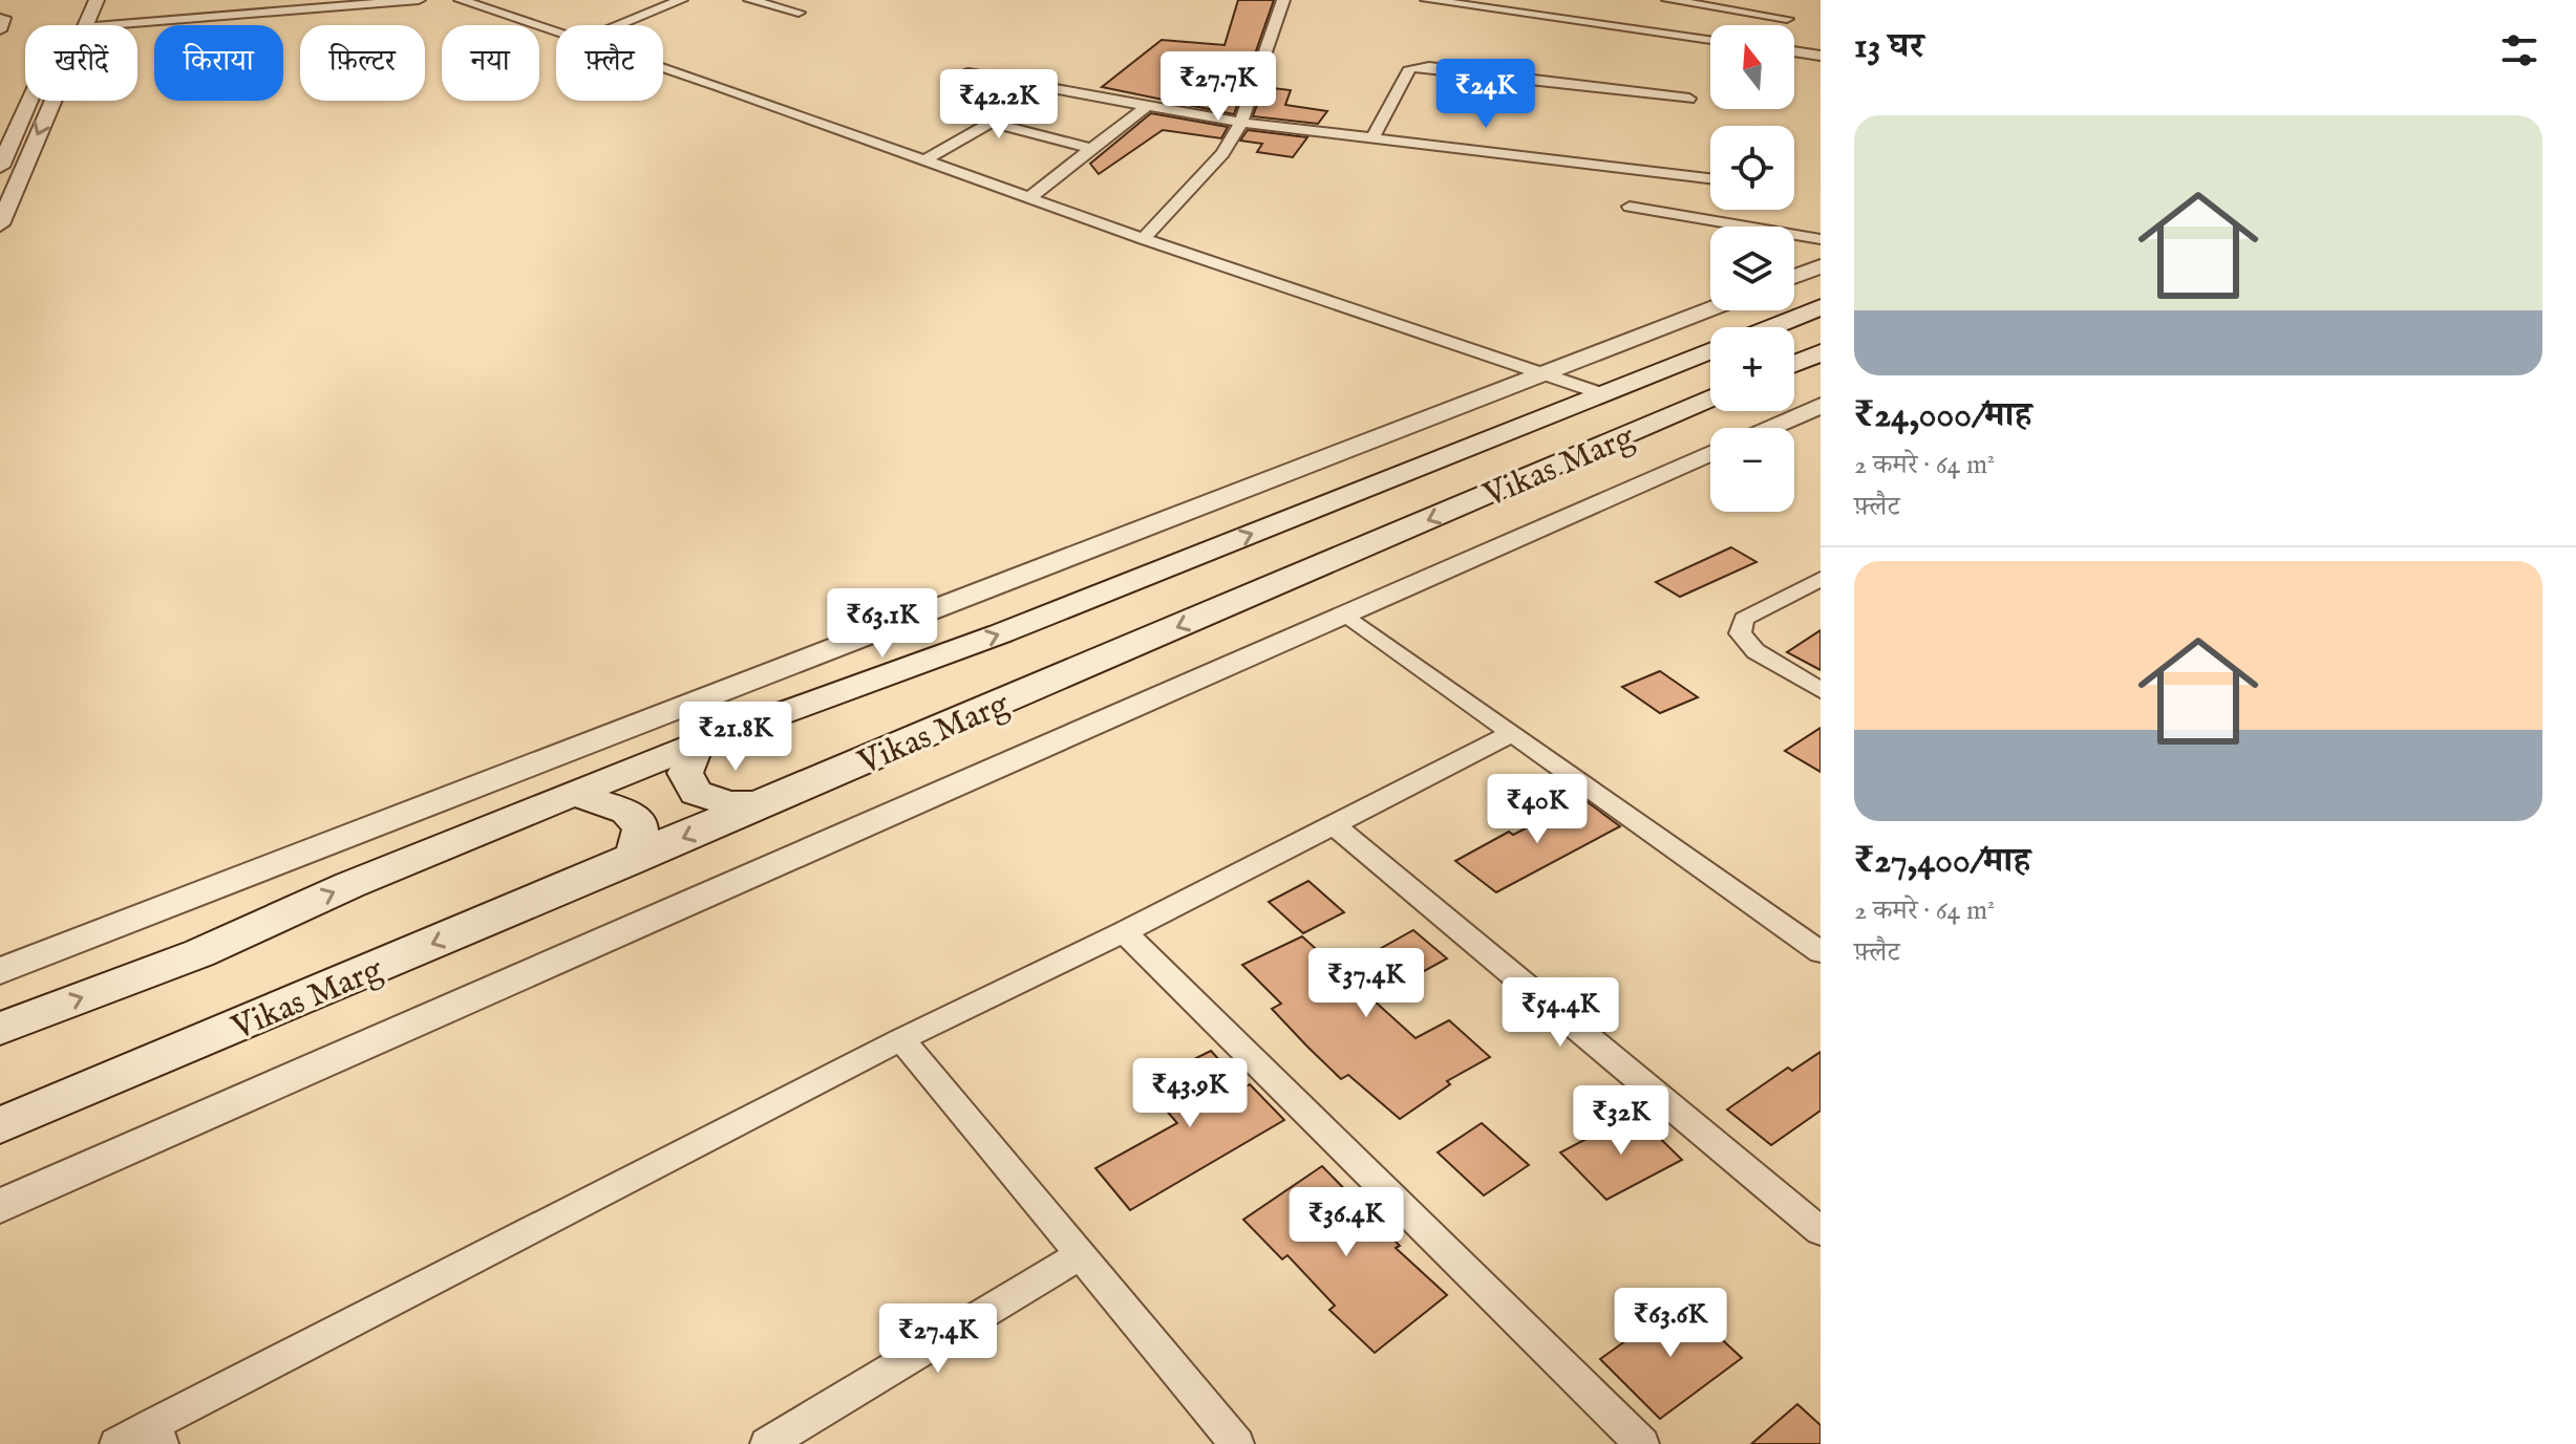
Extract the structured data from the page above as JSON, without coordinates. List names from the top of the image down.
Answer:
{
  "streets": {
    "main road": ["Vikas Marg"]
  },
  "north": "top",
  "page": {
    "heading": "13 घर",
    "map_buttons": ["+", "−"],
    "chip": [
      "खरीदें",
      "किराया",
      "फ़िल्टर",
      "नया",
      "फ़्लैट"
    ],
    "price": [
      "₹27.7K",
      "₹24K",
      "₹42.2K",
      "₹63.1K",
      "₹21.8K",
      "₹40K",
      "₹37.4K",
      "₹54.4K",
      "₹43.9K",
      "₹32K",
      "₹36.4K",
      "₹63.6K",
      "₹27.4K"
    ],
    "list": [
      {
        "name": "₹24,000/माह",
        "note": "2 कमरे · 64 m² · फ़्लैट"
      },
      {
        "name": "₹27,400/माह",
        "note": "2 कमरे · 64 m² · फ़्लैट"
      }
    ]
  }
}
